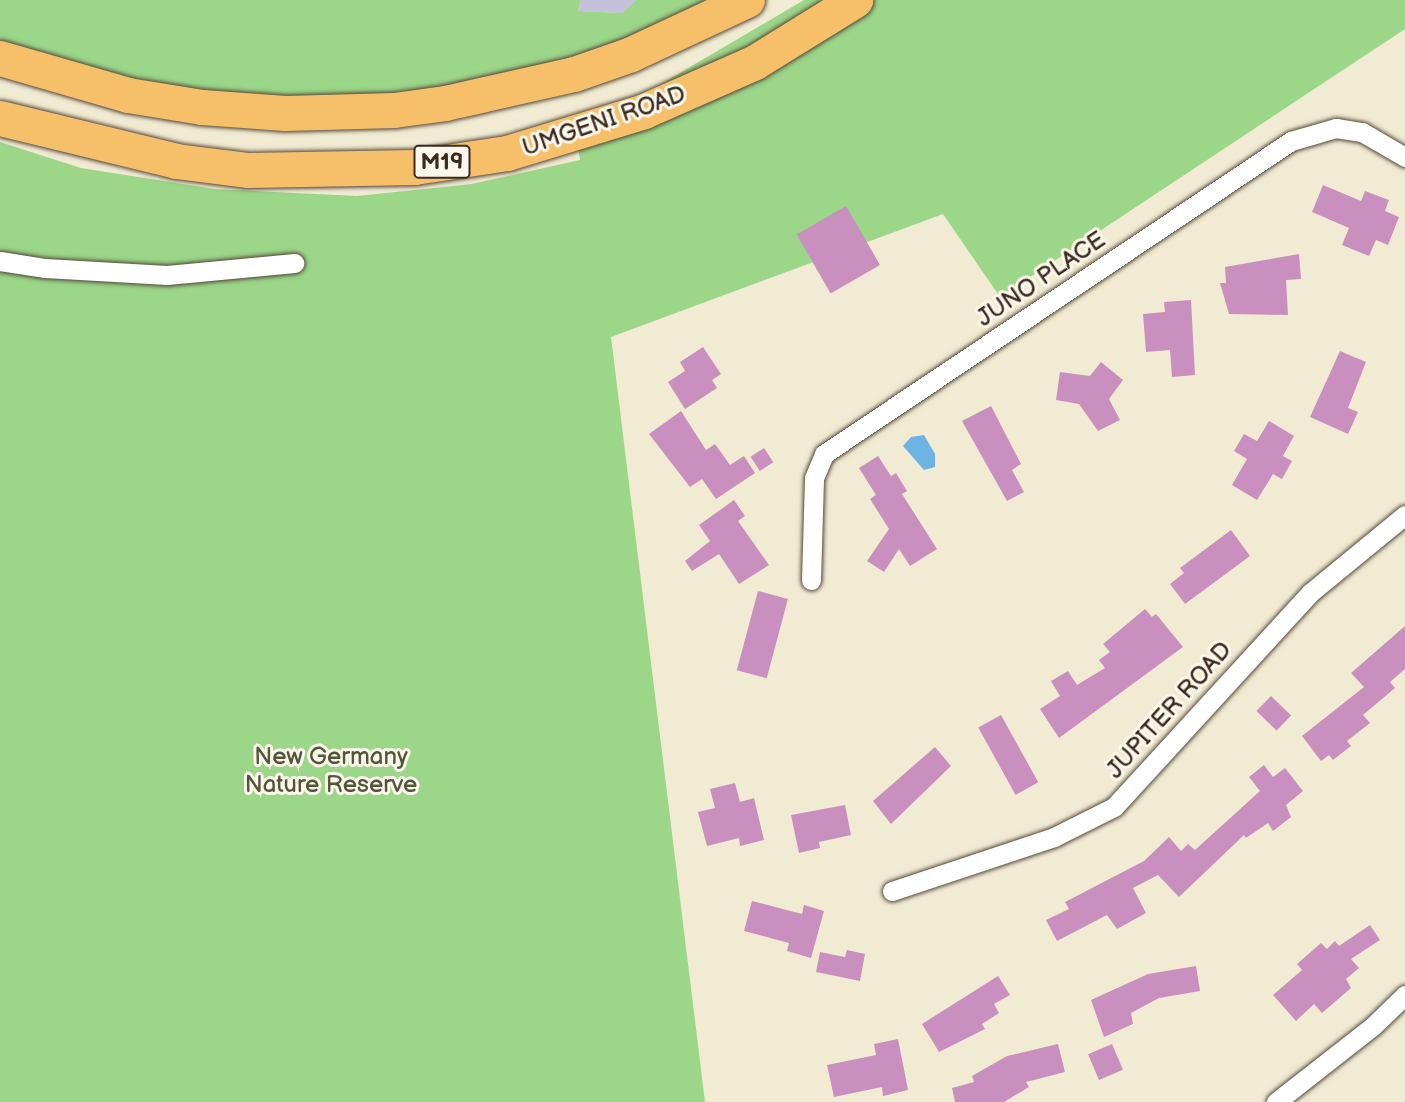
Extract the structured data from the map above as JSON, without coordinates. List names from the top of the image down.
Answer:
{
  "streets": {
    "highway": ["UMGENI ROAD", "M19"],
    "street": ["JUNO PLACE", "JUPITER ROAD"]
  },
  "parks": ["New Germany Nature Reserve"]
}
